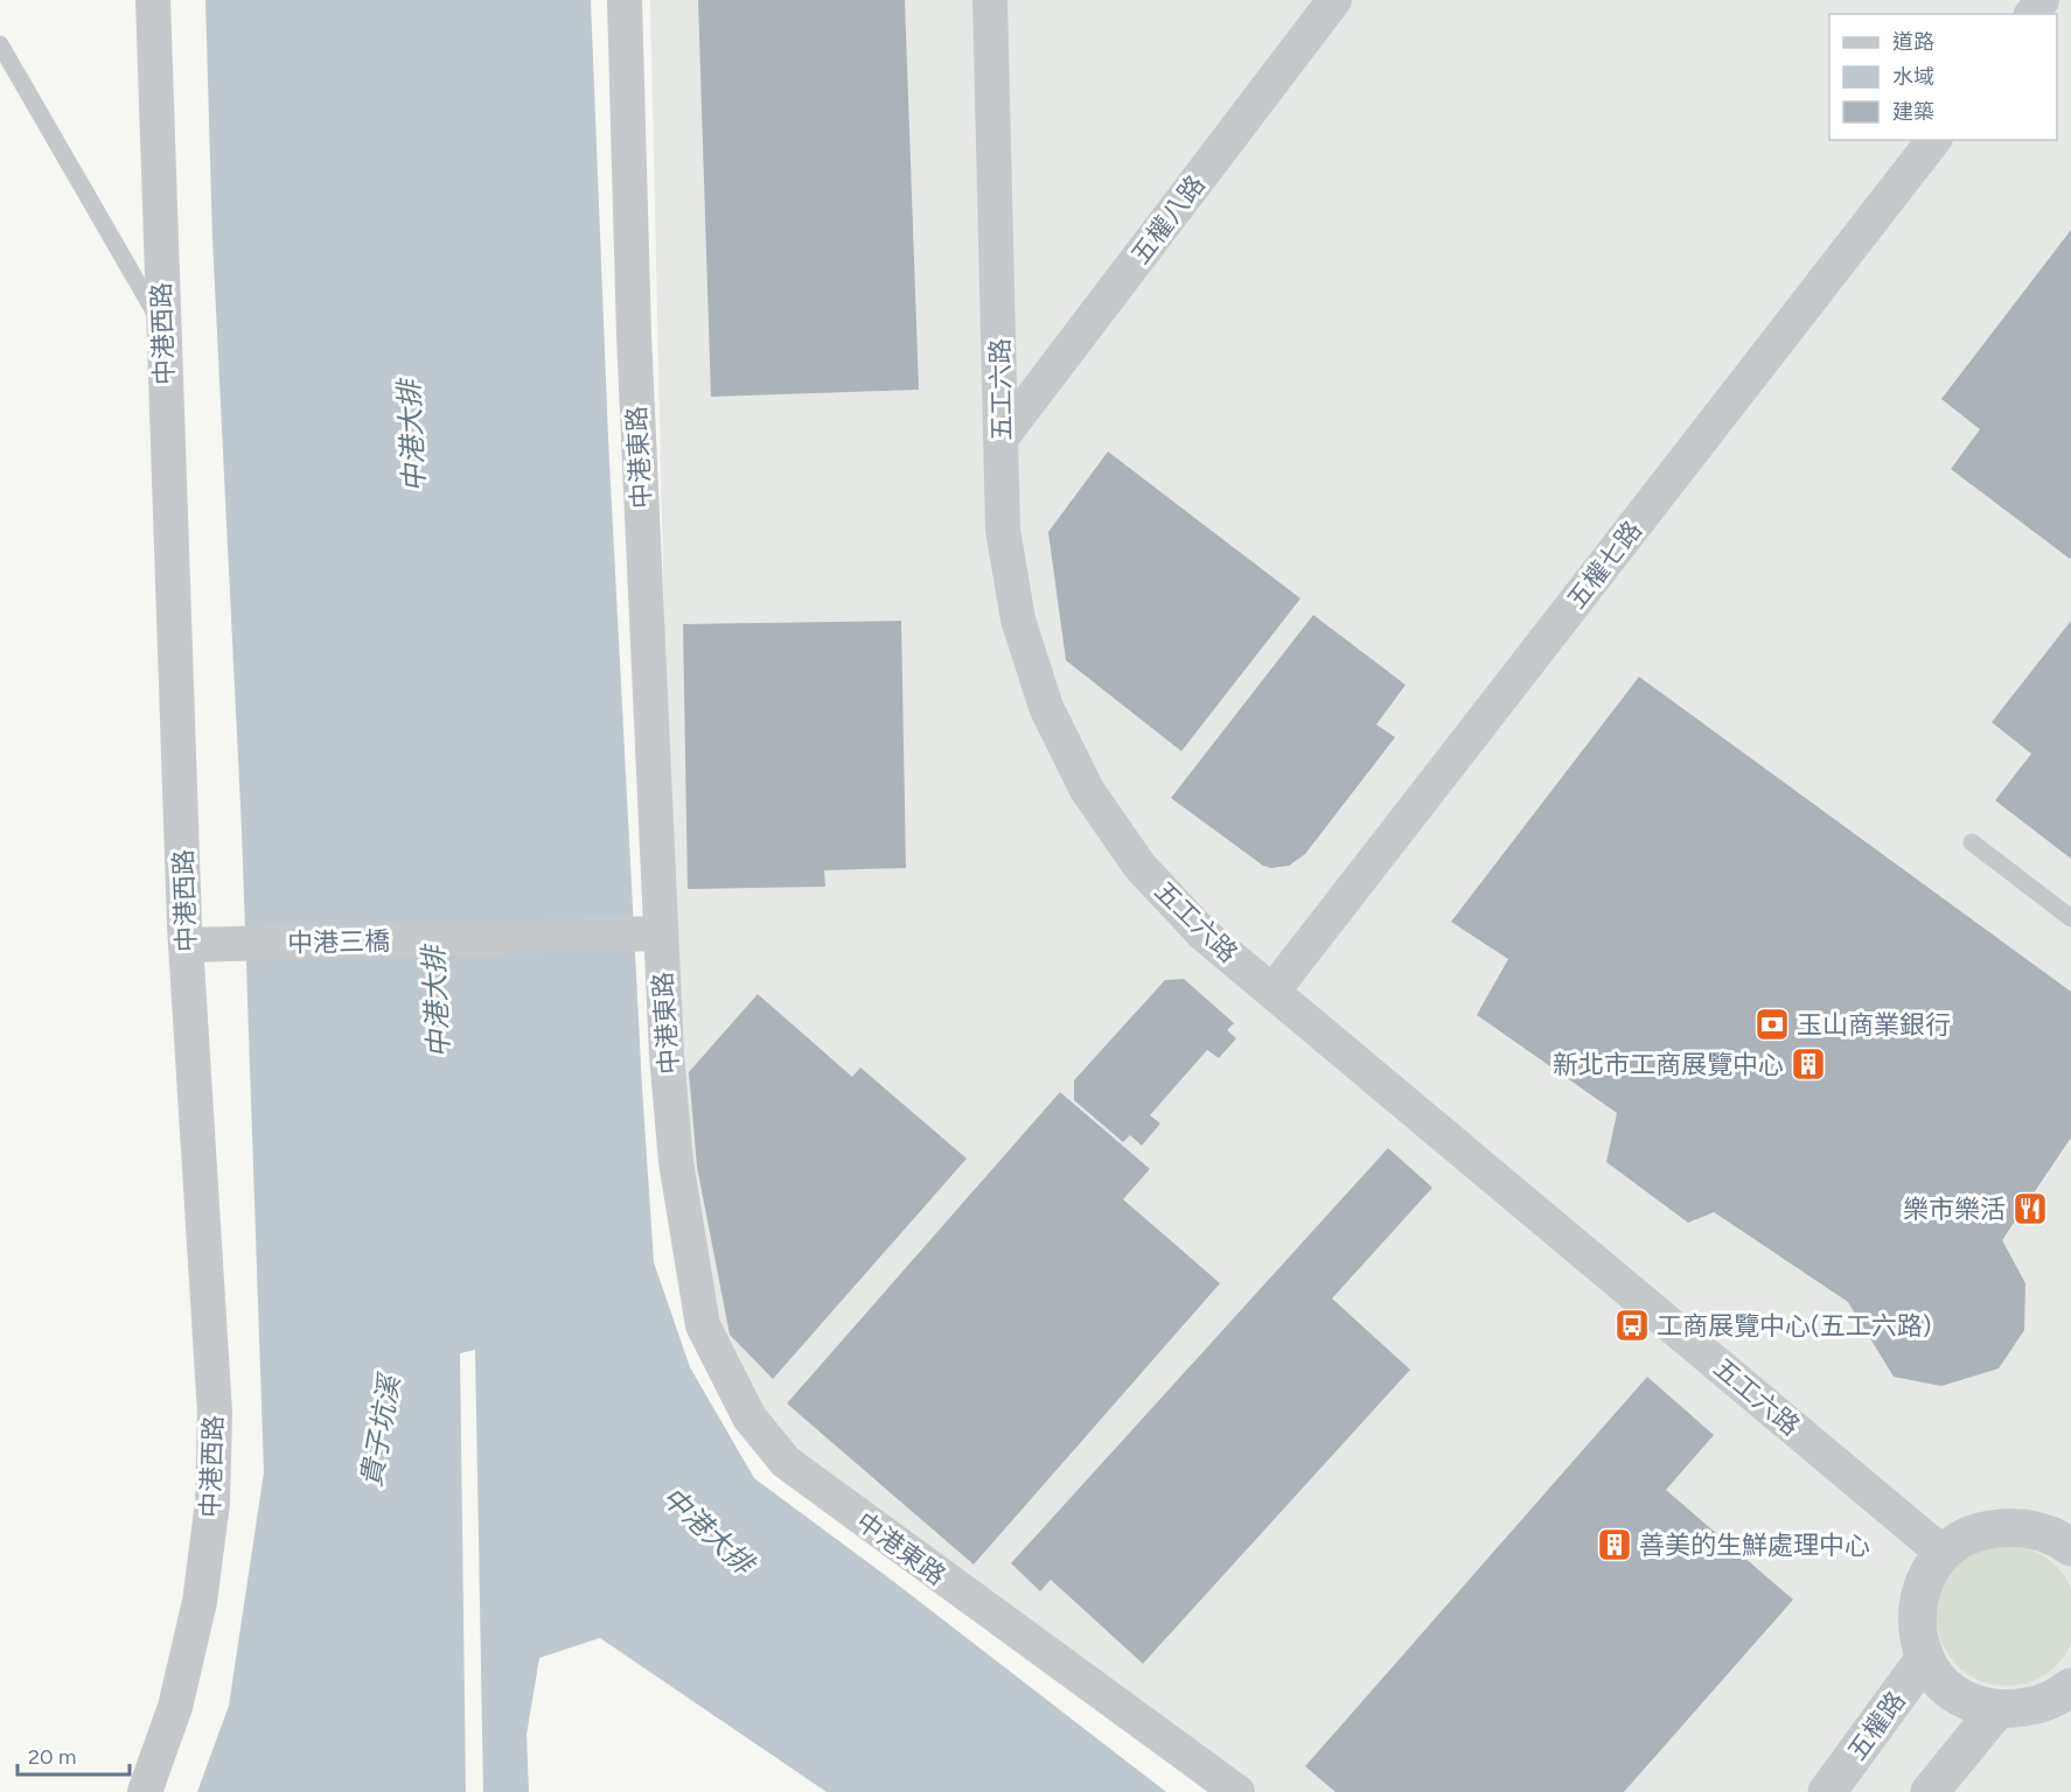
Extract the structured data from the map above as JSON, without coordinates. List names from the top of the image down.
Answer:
{
  "streets": {
    "street": [
      "五權八路",
      "中港西路",
      "五工六路",
      "中港東路",
      "五權七路",
      "中港三橋",
      "五權路"
    ]
  },
  "crossings": [
    ["五權八路", "五工六路"],
    ["中港西路", "中港三橋"],
    ["五工六路", "五權七路"],
    ["中港東路", "中港三橋"]
  ],
  "water": ["中港大排", "貴子坑溪"],
  "places": {
    "bank": ["玉山商業銀行"],
    "building": ["新北市工商展覽中心", "善美的生鮮處理中心"],
    "restaurant": ["樂市樂活"],
    "bus stop": ["工商展覽中心(五工六路)"]
  },
  "legend": ["道路", "水域", "建築"],
  "scale_bar": "20 m"
}
